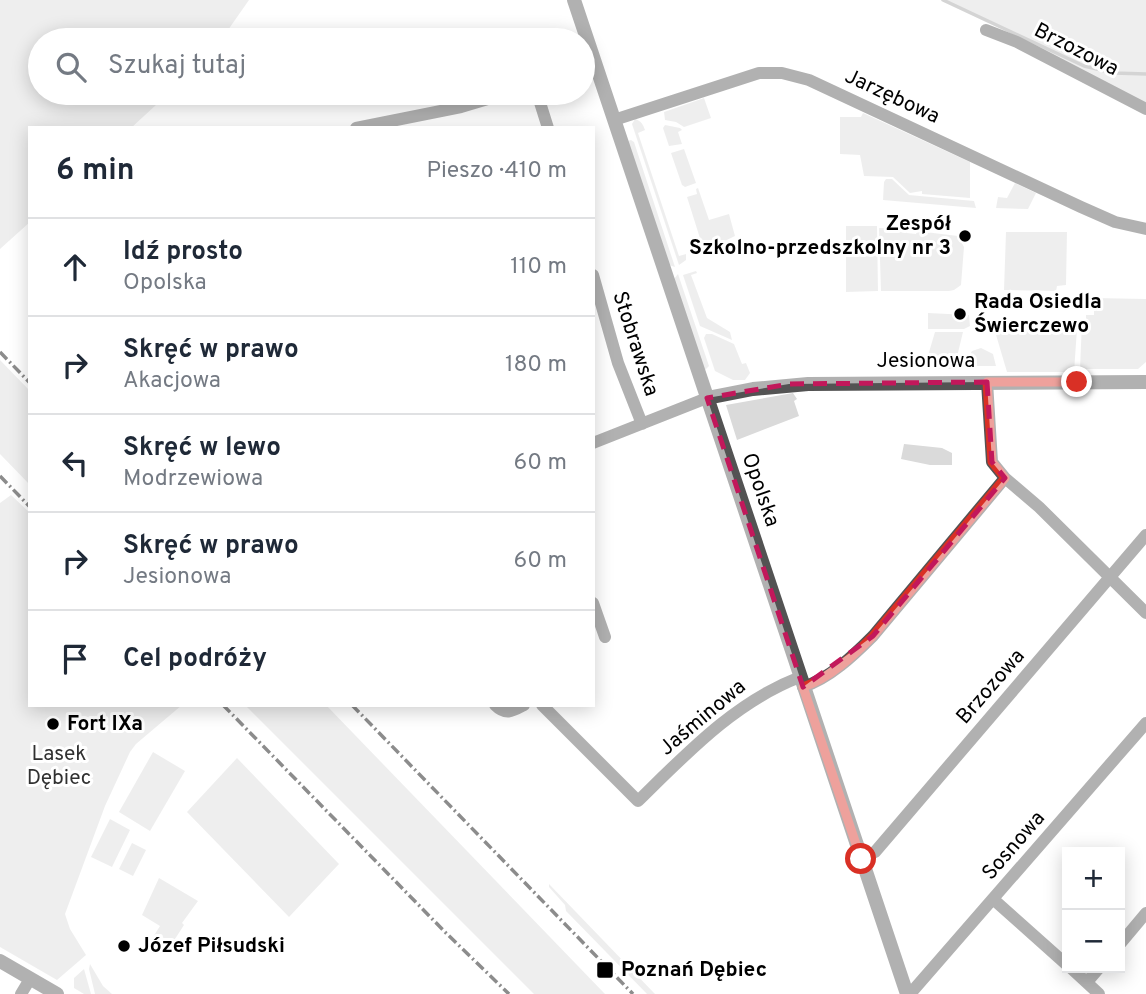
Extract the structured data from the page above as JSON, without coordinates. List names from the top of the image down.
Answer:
{
  "streets": {
    "street": [
      "Brzozowa",
      "Jarzębowa",
      "Stobrawska",
      "Jesionowa",
      "Opolska",
      "Jaśminowa",
      "Sosnowa"
    ]
  },
  "crossings": [
    ["Brzozowa", "Opolska"],
    ["Jarzębowa", "Opolska"],
    ["Jesionowa", "Opolska"],
    ["Opolska", "Jaśminowa"],
    ["Opolska", "Sosnowa"]
  ],
  "parks": ["Lasek Dębiec"],
  "places": {
    "other": [
      "Zespół Szkolno-przedszkolny nr 3",
      "Rada Osiedla Świerczewo",
      "Fort IXa",
      "Józef Piłsudski"
    ],
    "transit": ["Poznań Dębiec"]
  },
  "page": {
    "search": "Szukaj tutaj",
    "heading": ["6 min", "Pieszo · 410 m"],
    "list": [
      ["Idź prosto", "Opolska", "110 m"],
      ["Skręć w prawo", "Akacjowa", "180 m"],
      ["Skręć w lewo", "Modrzewiowa", "60 m"],
      ["Skręć w prawo", "Jesionowa", "60 m"],
      "Cel podróży"
    ],
    "map_buttons": ["+", "−"]
  }
}
